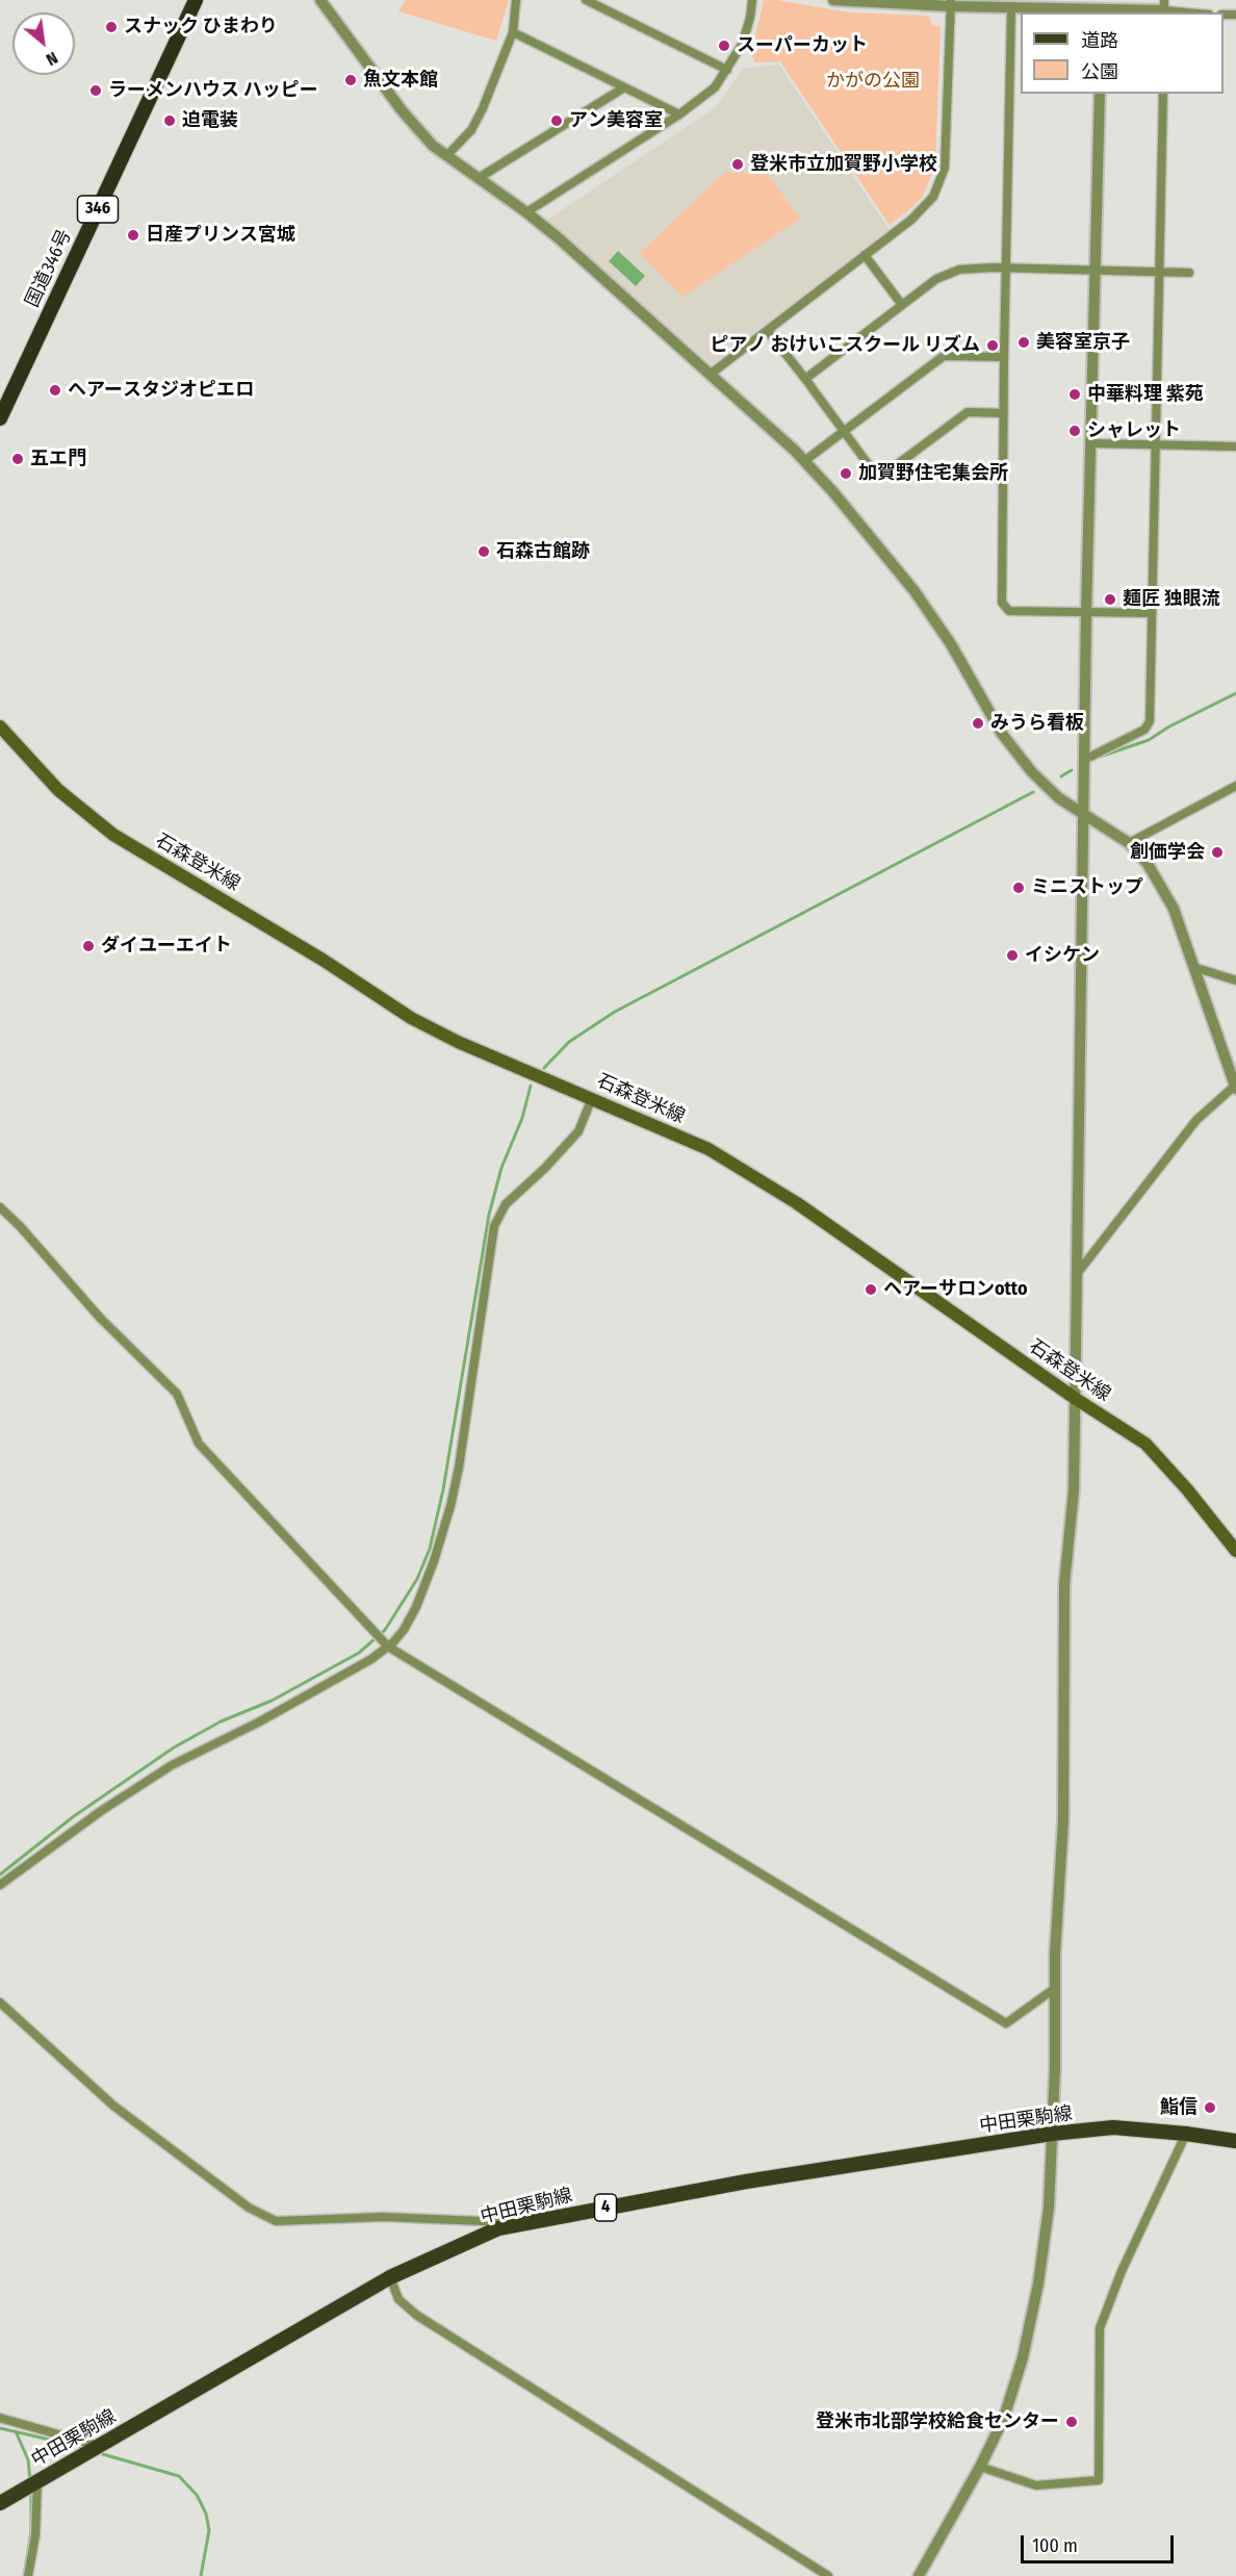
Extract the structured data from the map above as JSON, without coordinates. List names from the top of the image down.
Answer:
{
  "streets": {
    "highway": ["346", "国道346号"],
    "main road": ["石森登米線", "中田栗駒線", "4"]
  },
  "parks": ["かがの公園"],
  "places": [
    "スナック ひまわり",
    "スーパーカット",
    "魚文本館",
    "ラーメンハウス ハッピー",
    "迫電装",
    "アン美容室",
    "登米市立加賀野小学校",
    "日産プリンス宮城",
    "美容室京子",
    "ピアノ おけいこスクール リズム",
    "ヘアースタジオピエロ",
    "中華料理 紫苑",
    "シャレット",
    "五エ門",
    "加賀野住宅集会所",
    "石森古館跡",
    "麺匠 独眼流",
    "みうら看板",
    "創価学会",
    "ミニストップ",
    "ダイユーエイト",
    "イシケン",
    "ヘアーサロンotto",
    "鮨信",
    "登米市北部学校給食センター"
  ],
  "legend": ["道路", "公園"],
  "scale_bar": "100 m",
  "north": "bottom right"
}
